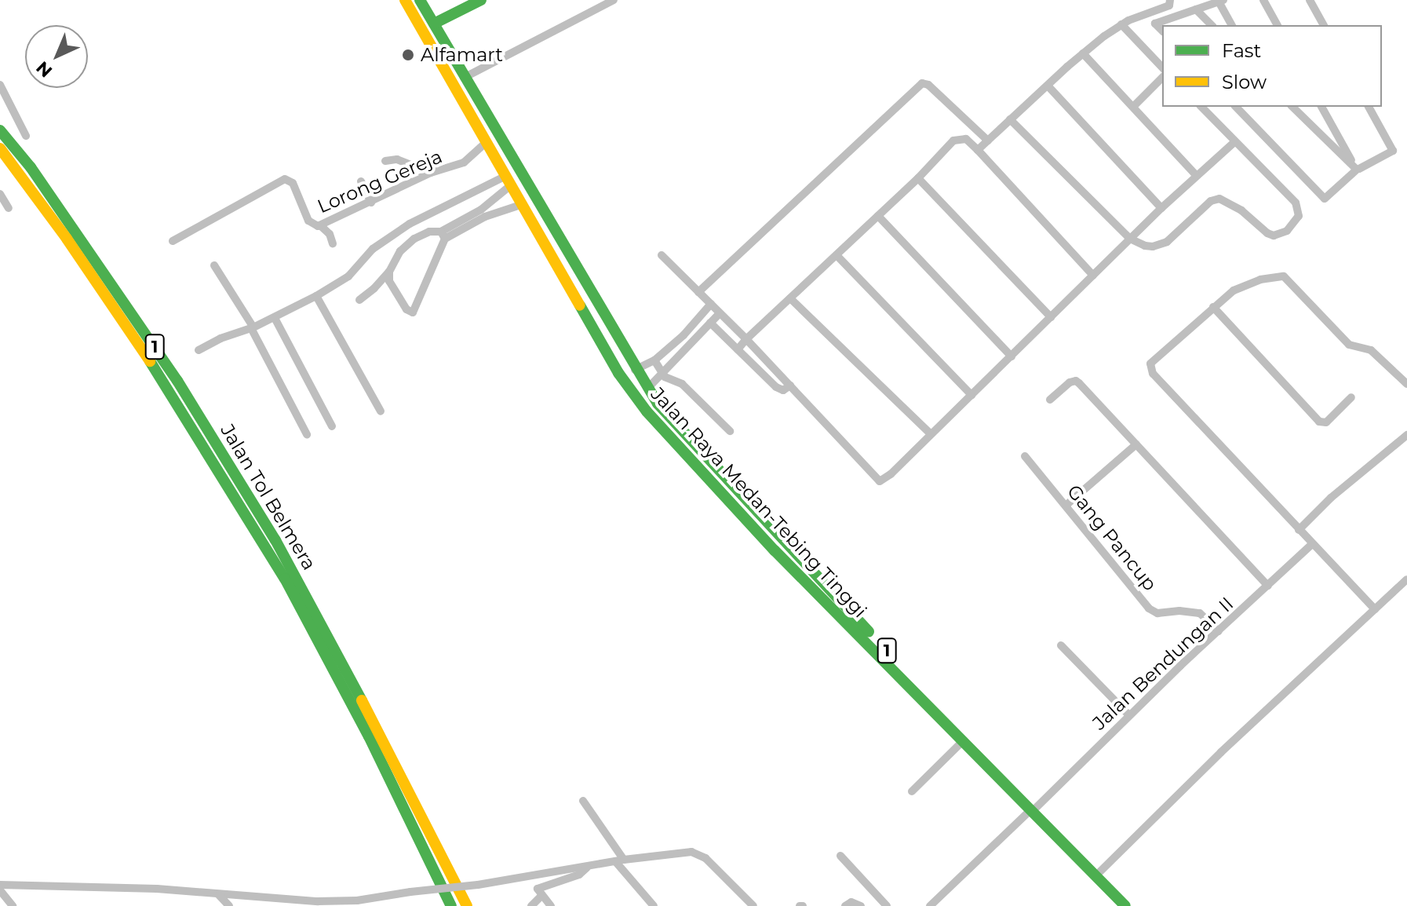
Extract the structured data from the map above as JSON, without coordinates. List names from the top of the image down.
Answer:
{
  "streets": {
    "main road": ["1", "Jalan Tol Belmera", "Jalan Raya Medan-Tebing Tinggi"],
    "street": ["Lorong Gereja", "Gang Pancup", "Jalan Bendungan II"]
  },
  "crossings": [
    ["Lorong Gereja", "Jalan Raya Medan-Tebing Tinggi"],
    ["Jalan Raya Medan-Tebing Tinggi", "Jalan Bendungan II"],
    ["Gang Pancup", "Jalan Bendungan II"]
  ],
  "places": ["Alfamart"],
  "legend": ["Fast", "Slow"],
  "north": "bottom left"
}
